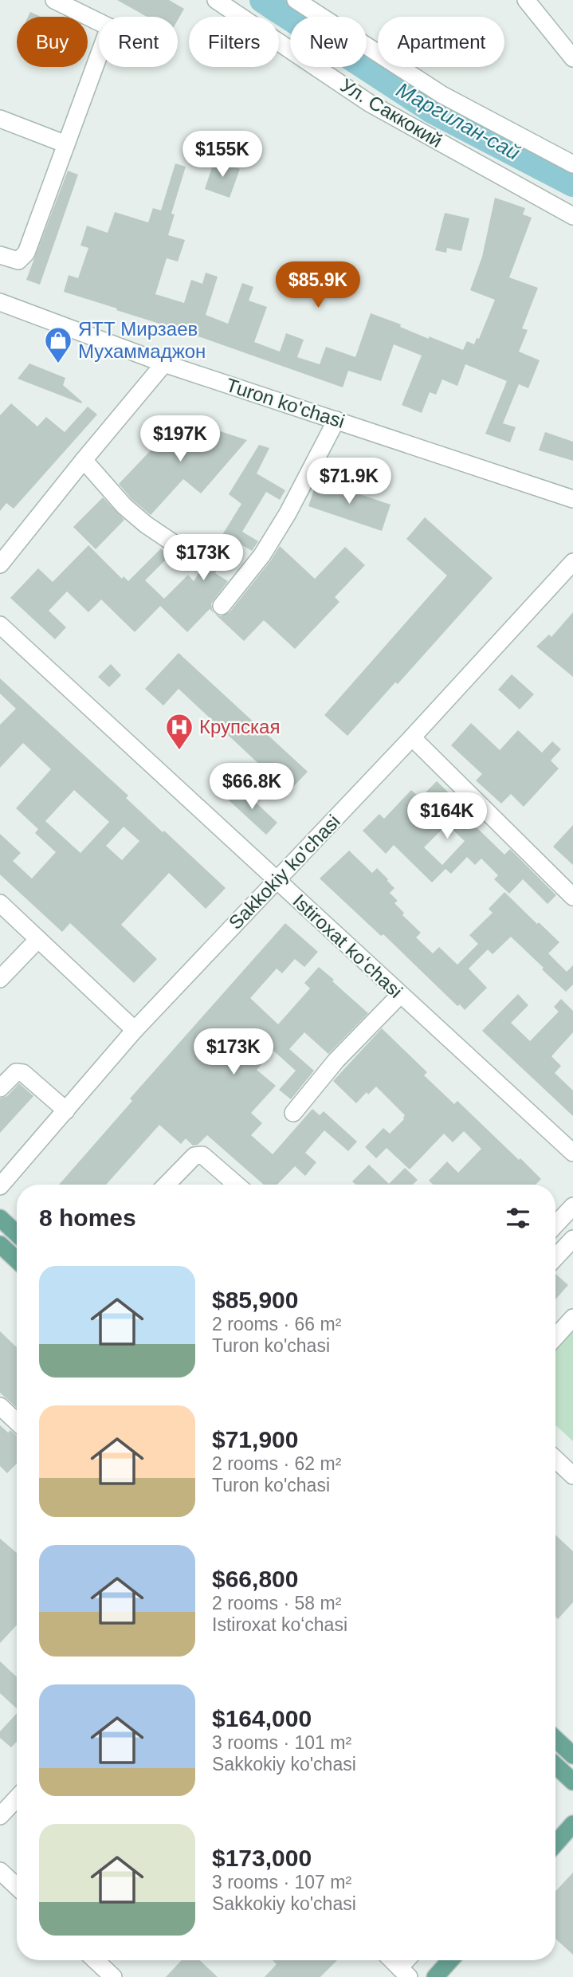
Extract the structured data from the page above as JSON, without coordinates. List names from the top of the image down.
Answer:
{
  "streets": {
    "street": [
      "Ул. Саккокий",
      "Turon ko'chasi",
      "Sakkokiy ko'chasi",
      "Istiroxat koʻchasi"
    ]
  },
  "crossings": [
    ["Sakkokiy ko'chasi", "Istiroxat koʻchasi"]
  ],
  "water": ["Маргилан-сай"],
  "places": {
    "shop": ["ЯТТ Мирзаев Мухаммаджон"],
    "hospital": ["Крупская"]
  },
  "page": {
    "chip": [
      "Buy",
      "Rent",
      "Filters",
      "New",
      "Apartment"
    ],
    "price": [
      "$155K",
      "$85.9K",
      "$197K",
      "$71.9K",
      "$173K",
      "$66.8K",
      "$164K",
      "$173K"
    ],
    "heading": "8 homes",
    "list": [
      {
        "name": "$85,900",
        "note": "2 rooms · 66 m² · Turon ko'chasi"
      },
      {
        "name": "$71,900",
        "note": "2 rooms · 62 m² · Turon ko'chasi"
      },
      {
        "name": "$66,800",
        "note": "2 rooms · 58 m² · Istiroxat koʻchasi"
      },
      {
        "name": "$164,000",
        "note": "3 rooms · 101 m² · Sakkokiy ko'chasi"
      },
      {
        "name": "$173,000",
        "note": "3 rooms · 107 m² · Sakkokiy ko'chasi"
      }
    ]
  }
}
